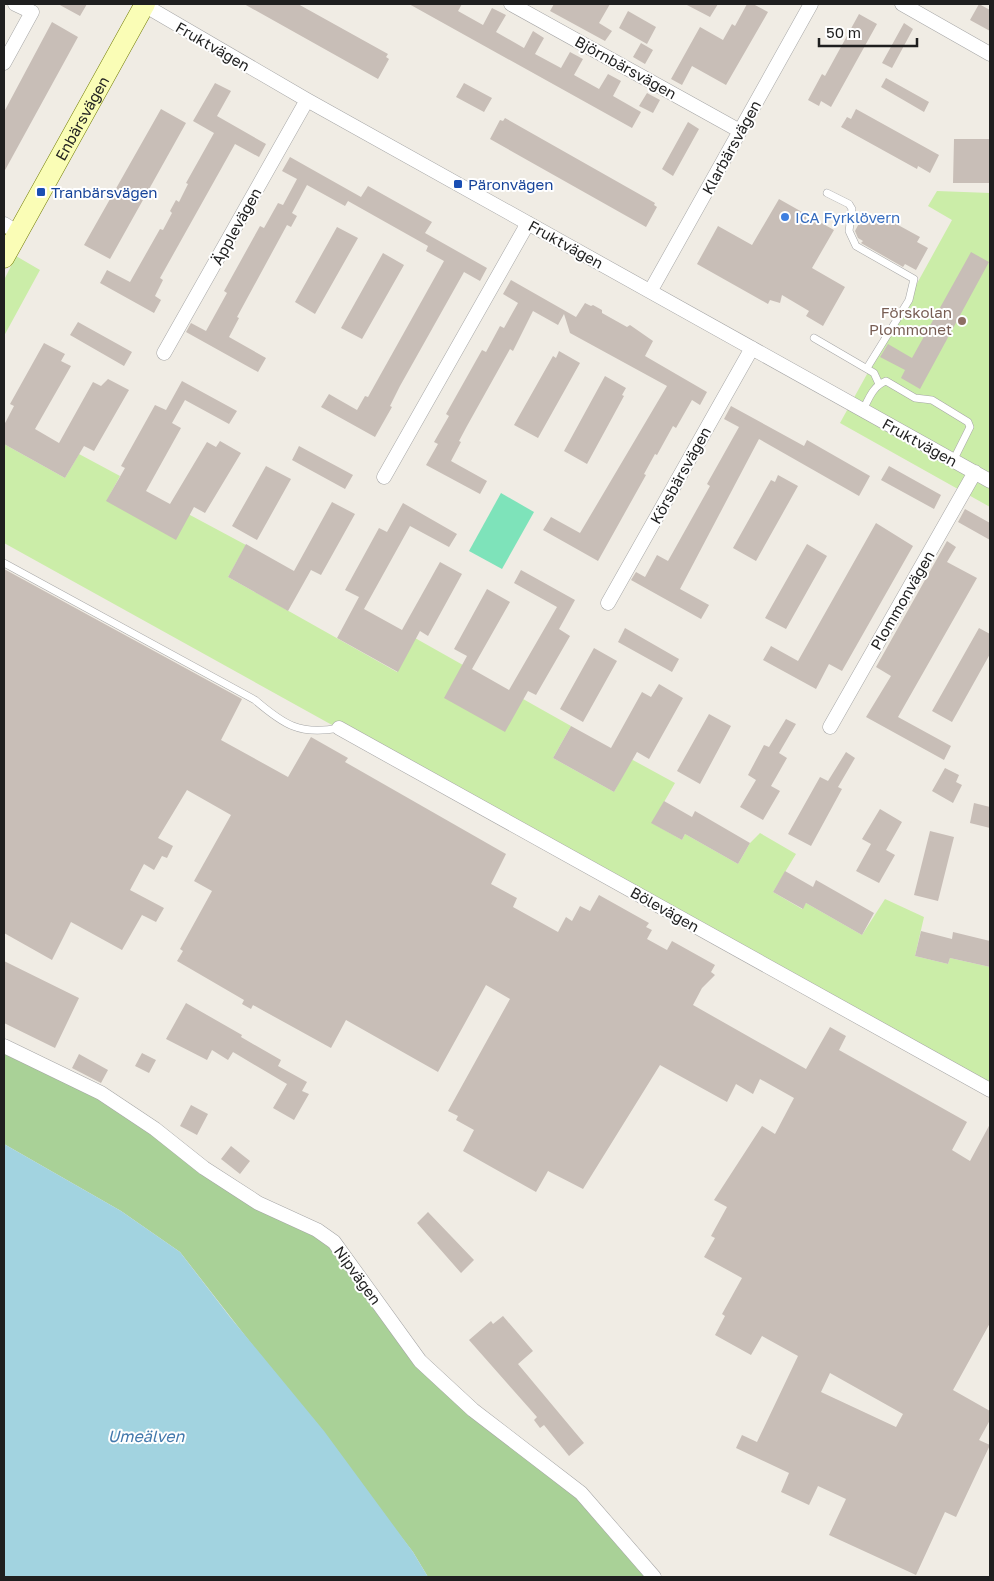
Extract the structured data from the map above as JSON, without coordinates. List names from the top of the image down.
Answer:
{
  "streets": {
    "street": [
      "Fruktvägen",
      "Björnbärsvägen",
      "Enbärsvägen",
      "Klarbärsvägen",
      "Äpplevägen",
      "Körsbärsvägen",
      "Plommonvägen",
      "Bölevägen",
      "Nipvägen"
    ]
  },
  "crossings": [
    ["Fruktvägen", "Enbärsvägen"],
    ["Fruktvägen", "Klarbärsvägen"],
    ["Fruktvägen", "Äpplevägen"],
    ["Fruktvägen", "Körsbärsvägen"],
    ["Fruktvägen", "Plommonvägen"],
    ["Björnbärsvägen", "Klarbärsvägen"]
  ],
  "water": ["Umeälven"],
  "places": {
    "transit": ["Päronvägen", "Tranbärsvägen"],
    "other": ["ICA Fyrklövern", "Förskolan Plommonet"]
  },
  "scale_bar": "50 m"
}
